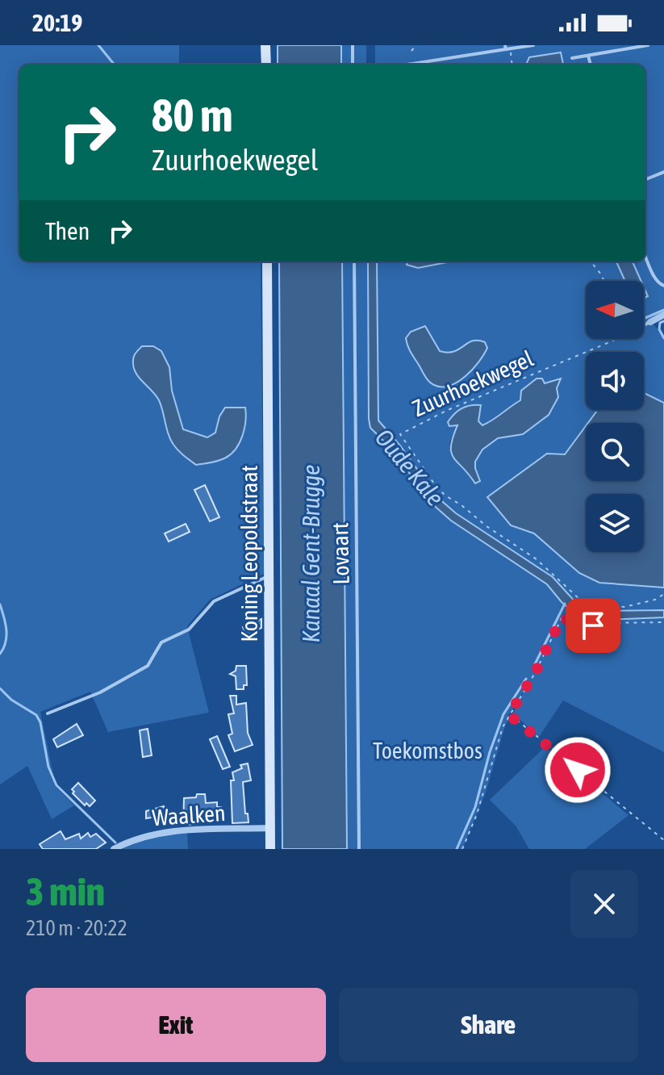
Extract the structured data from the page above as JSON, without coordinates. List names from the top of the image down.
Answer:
{
  "streets": {
    "street": ["Koning Leopoldstraat", "Waalken"],
    "lane": ["Lovaart"],
    "path": ["Zuurhoekwegel"]
  },
  "crossings": [
    ["Koning Leopoldstraat", "Waalken"]
  ],
  "water": ["Oude Kale", "Kanaal Gent-Brugge"],
  "parks": ["Toekomstbos"],
  "north": "left",
  "page": {
    "status": "20:19",
    "turn": ["80 m", "Zuurhoekwegel"],
    "then": "Then",
    "heading": ["3 min", "210 m · 20:22"],
    "buttons": ["Exit", "Share"]
  }
}
